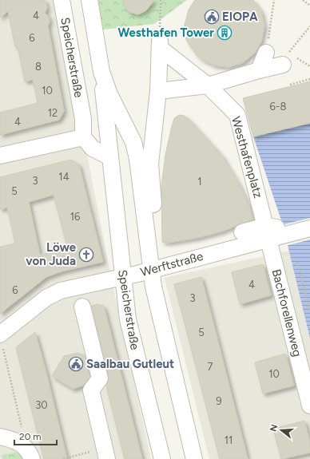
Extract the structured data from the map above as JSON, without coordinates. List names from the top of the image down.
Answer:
{
  "streets": {
    "street": [
      "Speicherstraße",
      "Westhafenplatz",
      "Werftstraße",
      "Bachforellenweg"
    ]
  },
  "crossings": [
    ["Speicherstraße", "Werftstraße"],
    ["Westhafenplatz", "Werftstraße"],
    ["Westhafenplatz", "Bachforellenweg"],
    ["Werftstraße", "Bachforellenweg"]
  ],
  "places": {
    "public building": ["EIOPA", "Saalbau Gutleut"],
    "building": ["Westhafen Tower"],
    "church": ["Löwe von Juda"]
  },
  "house_numbers": [
    "4",
    "6",
    "8",
    "10",
    "6-8",
    "12",
    "4",
    "14",
    "3",
    "1",
    "5",
    "16",
    "4",
    "6",
    "3",
    "5",
    "7",
    "10",
    "9",
    "30",
    "11"
  ],
  "scale_bar": "20 m",
  "north": "left"
}
